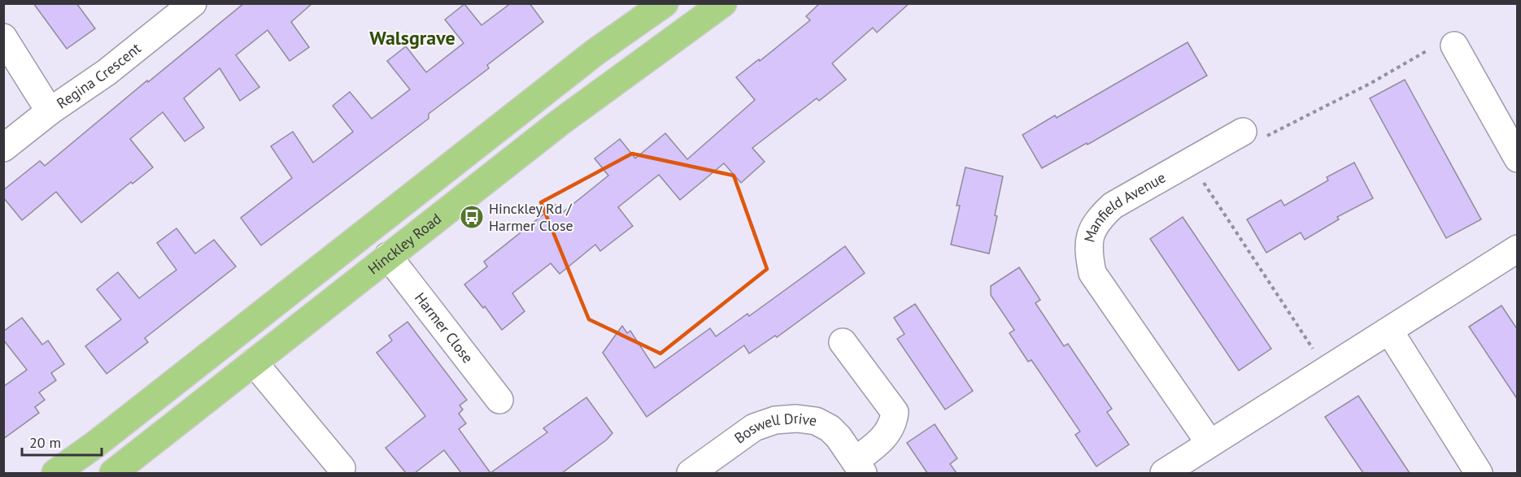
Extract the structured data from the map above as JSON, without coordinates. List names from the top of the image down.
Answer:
{
  "streets": {
    "highway": ["Hinckley Road"],
    "street": [
      "Regina Crescent",
      "Manfield Avenue",
      "Harmer Close",
      "Boswell Drive"
    ]
  },
  "crossings": [
    ["Hinckley Road", "Harmer Close"]
  ],
  "districts": ["Walsgrave"],
  "places": {
    "bus stop": ["Hinckley Rd / Harmer Close"]
  },
  "scale_bar": "20 m"
}
